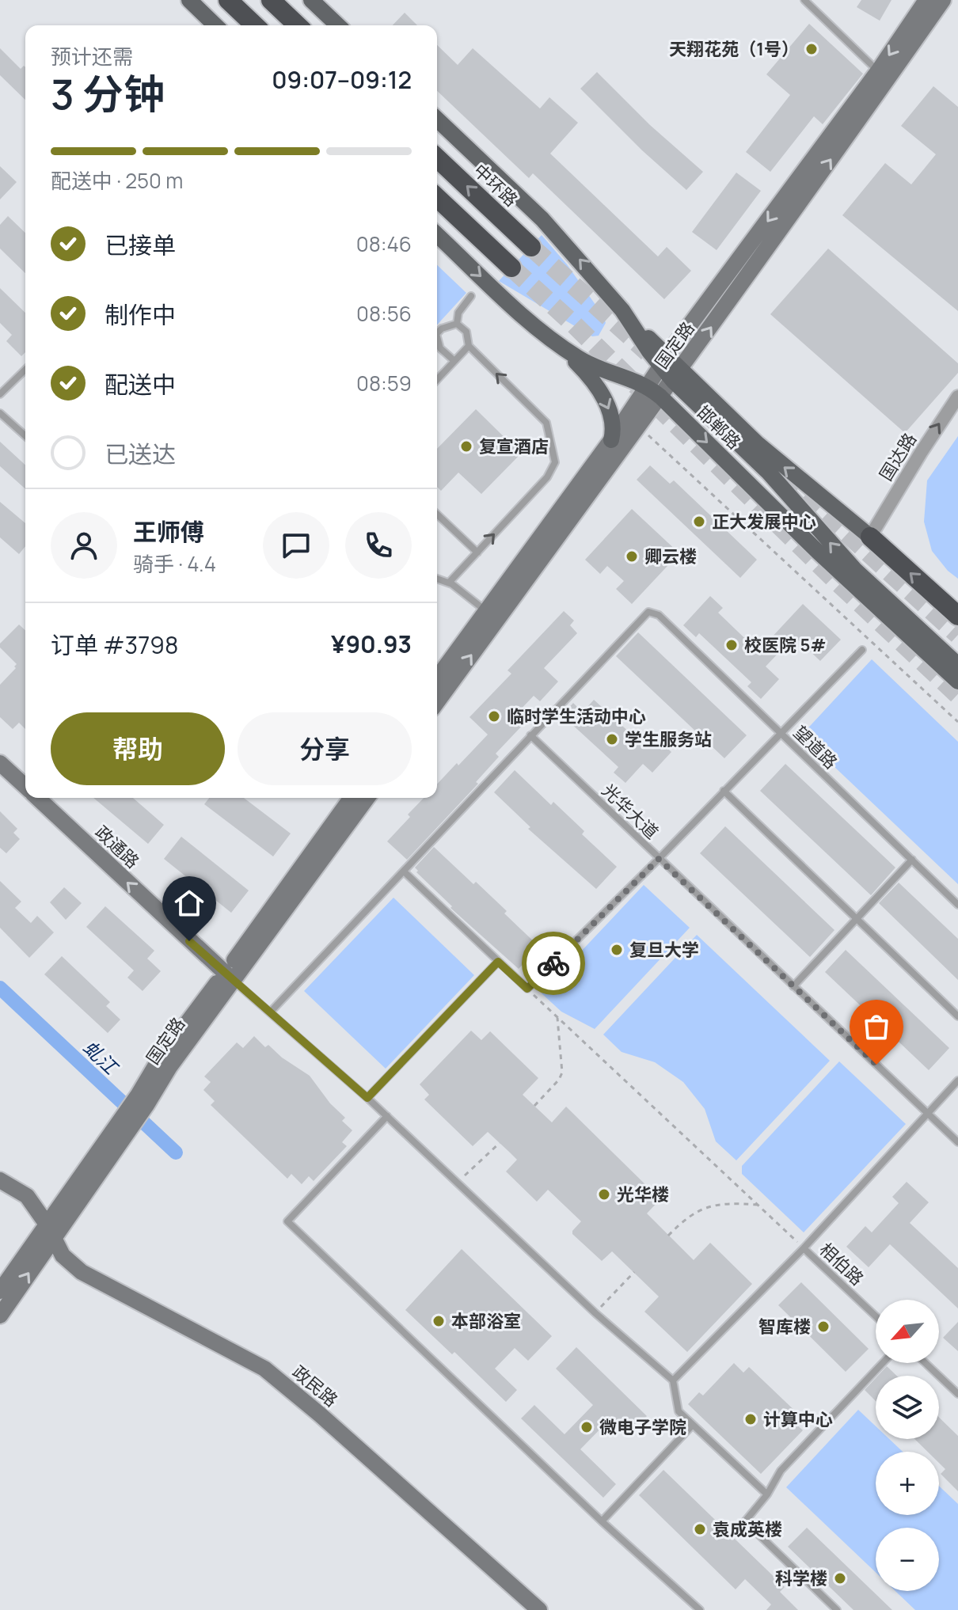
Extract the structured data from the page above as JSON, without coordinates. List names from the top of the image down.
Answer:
{
  "streets": {
    "highway": ["中环路"],
    "main road": ["邯郸路"],
    "street": [
      "国定路",
      "国达路",
      "政通路",
      "政民路"
    ],
    "lane": ["望道路", "光华大道", "相伯路"]
  },
  "crossings": [
    ["国定路", "邯郸路"],
    ["国定路", "政通路"],
    ["国定路", "政民路"],
    ["邯郸路", "国达路"],
    ["望道路", "光华大道"]
  ],
  "one_way": ["国达路", "政通路"],
  "water": ["虬江"],
  "places": [
    "天翔花苑（1号）",
    "复宣酒店",
    "正大发展中心",
    "卿云楼",
    "校医院 5#",
    "临时学生活动中心",
    "学生服务站",
    "复旦大学",
    "光华楼",
    "本部浴室",
    "智库楼",
    "计算中心",
    "微电子学院",
    "袁成英楼",
    "科学楼"
  ],
  "north": "bottom left",
  "page": {
    "heading": ["3 分钟", "预计还需", "09:07–09:12"],
    "panel": [
      "王师傅",
      "骑手 · 4.4",
      "订单 #3798",
      "¥90.93"
    ],
    "bar": "配送中 · 250 m",
    "list": [
      ["已接单", "08:46"],
      ["制作中", "08:56"],
      ["配送中", "08:59"],
      "已送达"
    ],
    "buttons": ["帮助", "分享"],
    "map_buttons": ["+", "−"]
  }
}
